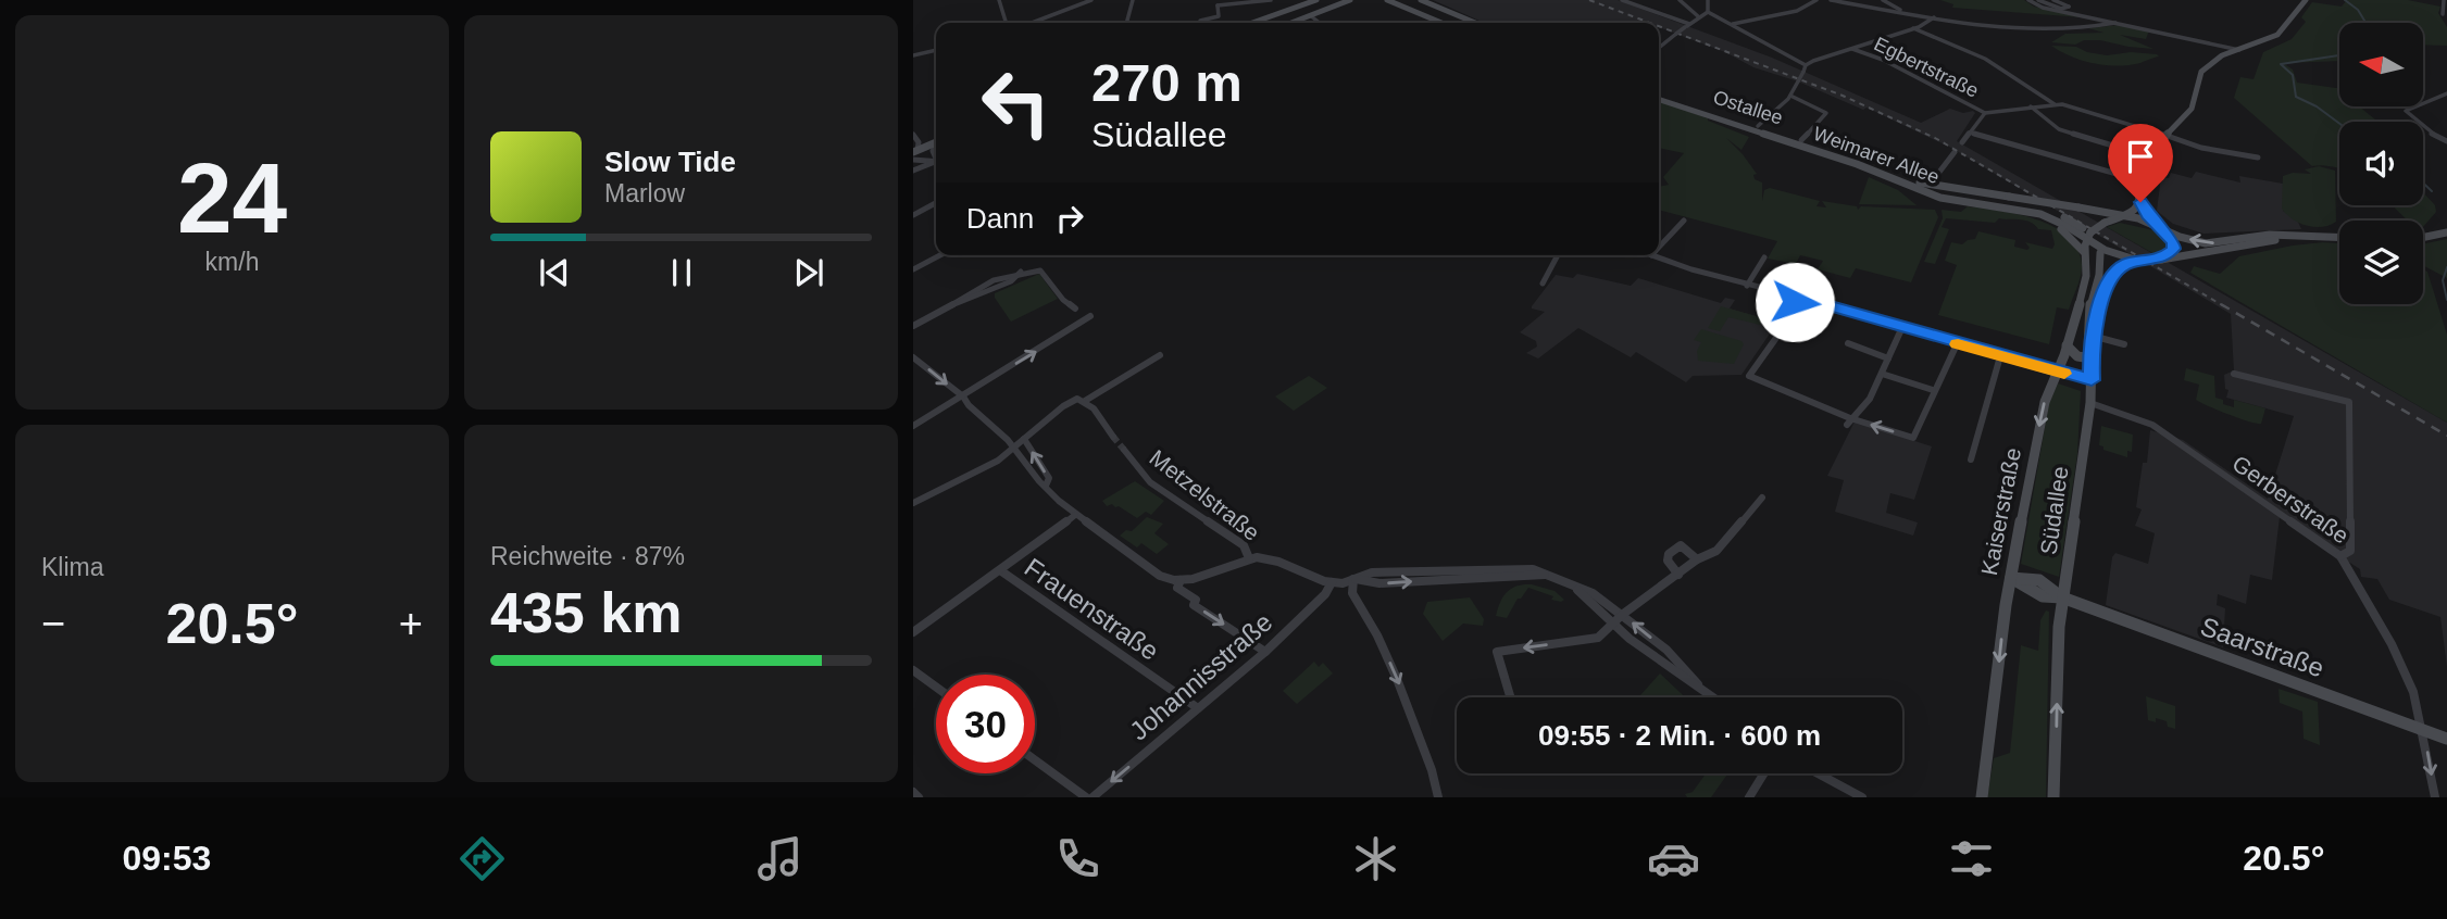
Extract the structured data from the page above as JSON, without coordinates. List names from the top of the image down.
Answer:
{
  "streets": {
    "main road": [
      "Ostallee",
      "Weimarer Allee",
      "Südallee",
      "Kaiserstraße",
      "Saarstraße"
    ],
    "street": [
      "Egbertstraße",
      "Metzelstraße",
      "Gerberstraße",
      "Frauenstraße",
      "Johannisstraße"
    ]
  },
  "crossings": [
    ["Weimarer Allee", "Kaiserstraße"],
    ["Metzelstraße", "Johannisstraße"],
    ["Gerberstraße", "Südallee"],
    ["Gerberstraße", "Saarstraße"],
    ["Südallee", "Saarstraße"],
    ["Kaiserstraße", "Saarstraße"],
    ["Frauenstraße", "Johannisstraße"]
  ],
  "one_way": ["Südallee", "Kaiserstraße", "Johannisstraße"],
  "north": "left",
  "page": {
    "tile": [
      ["24", "km/h"],
      "Klima",
      ["Reichweite · 87%", "435 km"]
    ],
    "turn": ["270 m", "Südallee"],
    "song": ["Slow Tide", "Marlow"],
    "then": "Dann",
    "heat": ["−", "20.5°", "+"],
    "limit": "30",
    "trip": "09:55 · 2 Min. · 600 m",
    "tabs": ["09:53", "20.5°"]
  }
}
